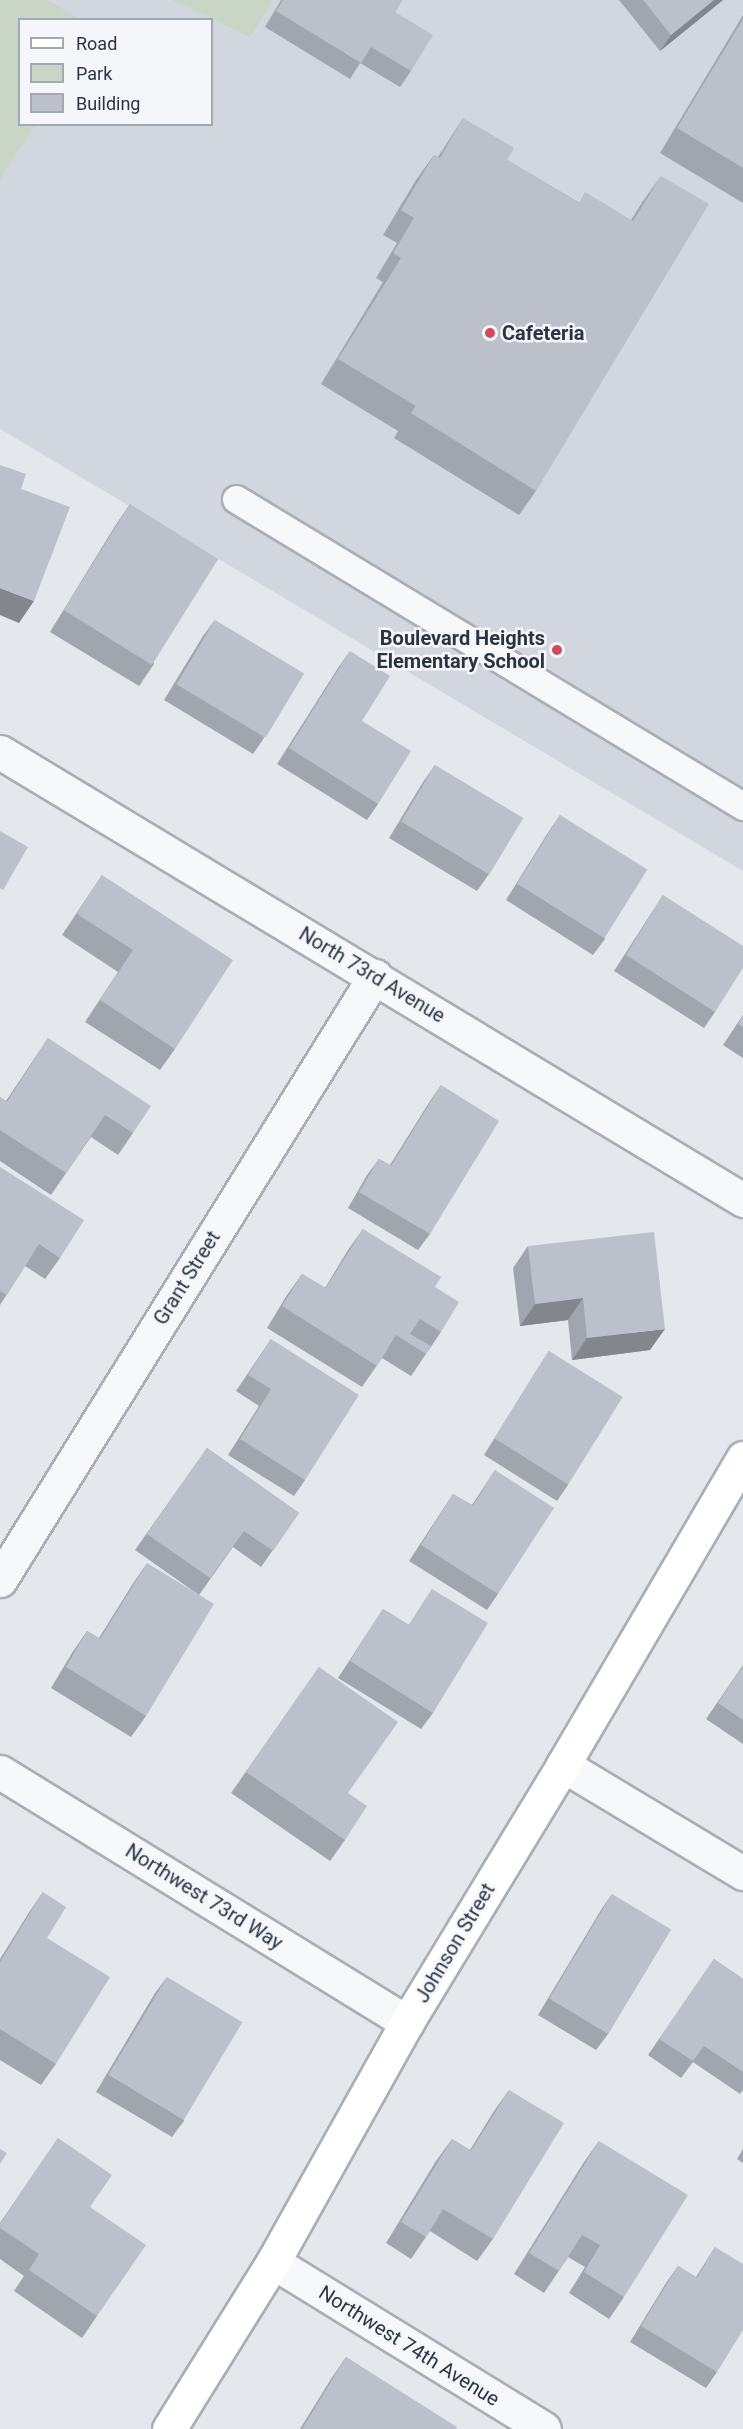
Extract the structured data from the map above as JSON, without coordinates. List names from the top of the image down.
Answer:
{
  "streets": {
    "street": [
      "North 73rd Avenue",
      "Grant Street",
      "Northwest 73rd Way",
      "Johnson Street",
      "Northwest 74th Avenue"
    ]
  },
  "crossings": [
    ["North 73rd Avenue", "Grant Street"],
    ["Northwest 73rd Way", "Johnson Street"],
    ["Johnson Street", "Northwest 74th Avenue"]
  ],
  "places": ["Cafeteria", "Boulevard Heights Elementary School"],
  "legend": ["Road", "Park", "Building"]
}
